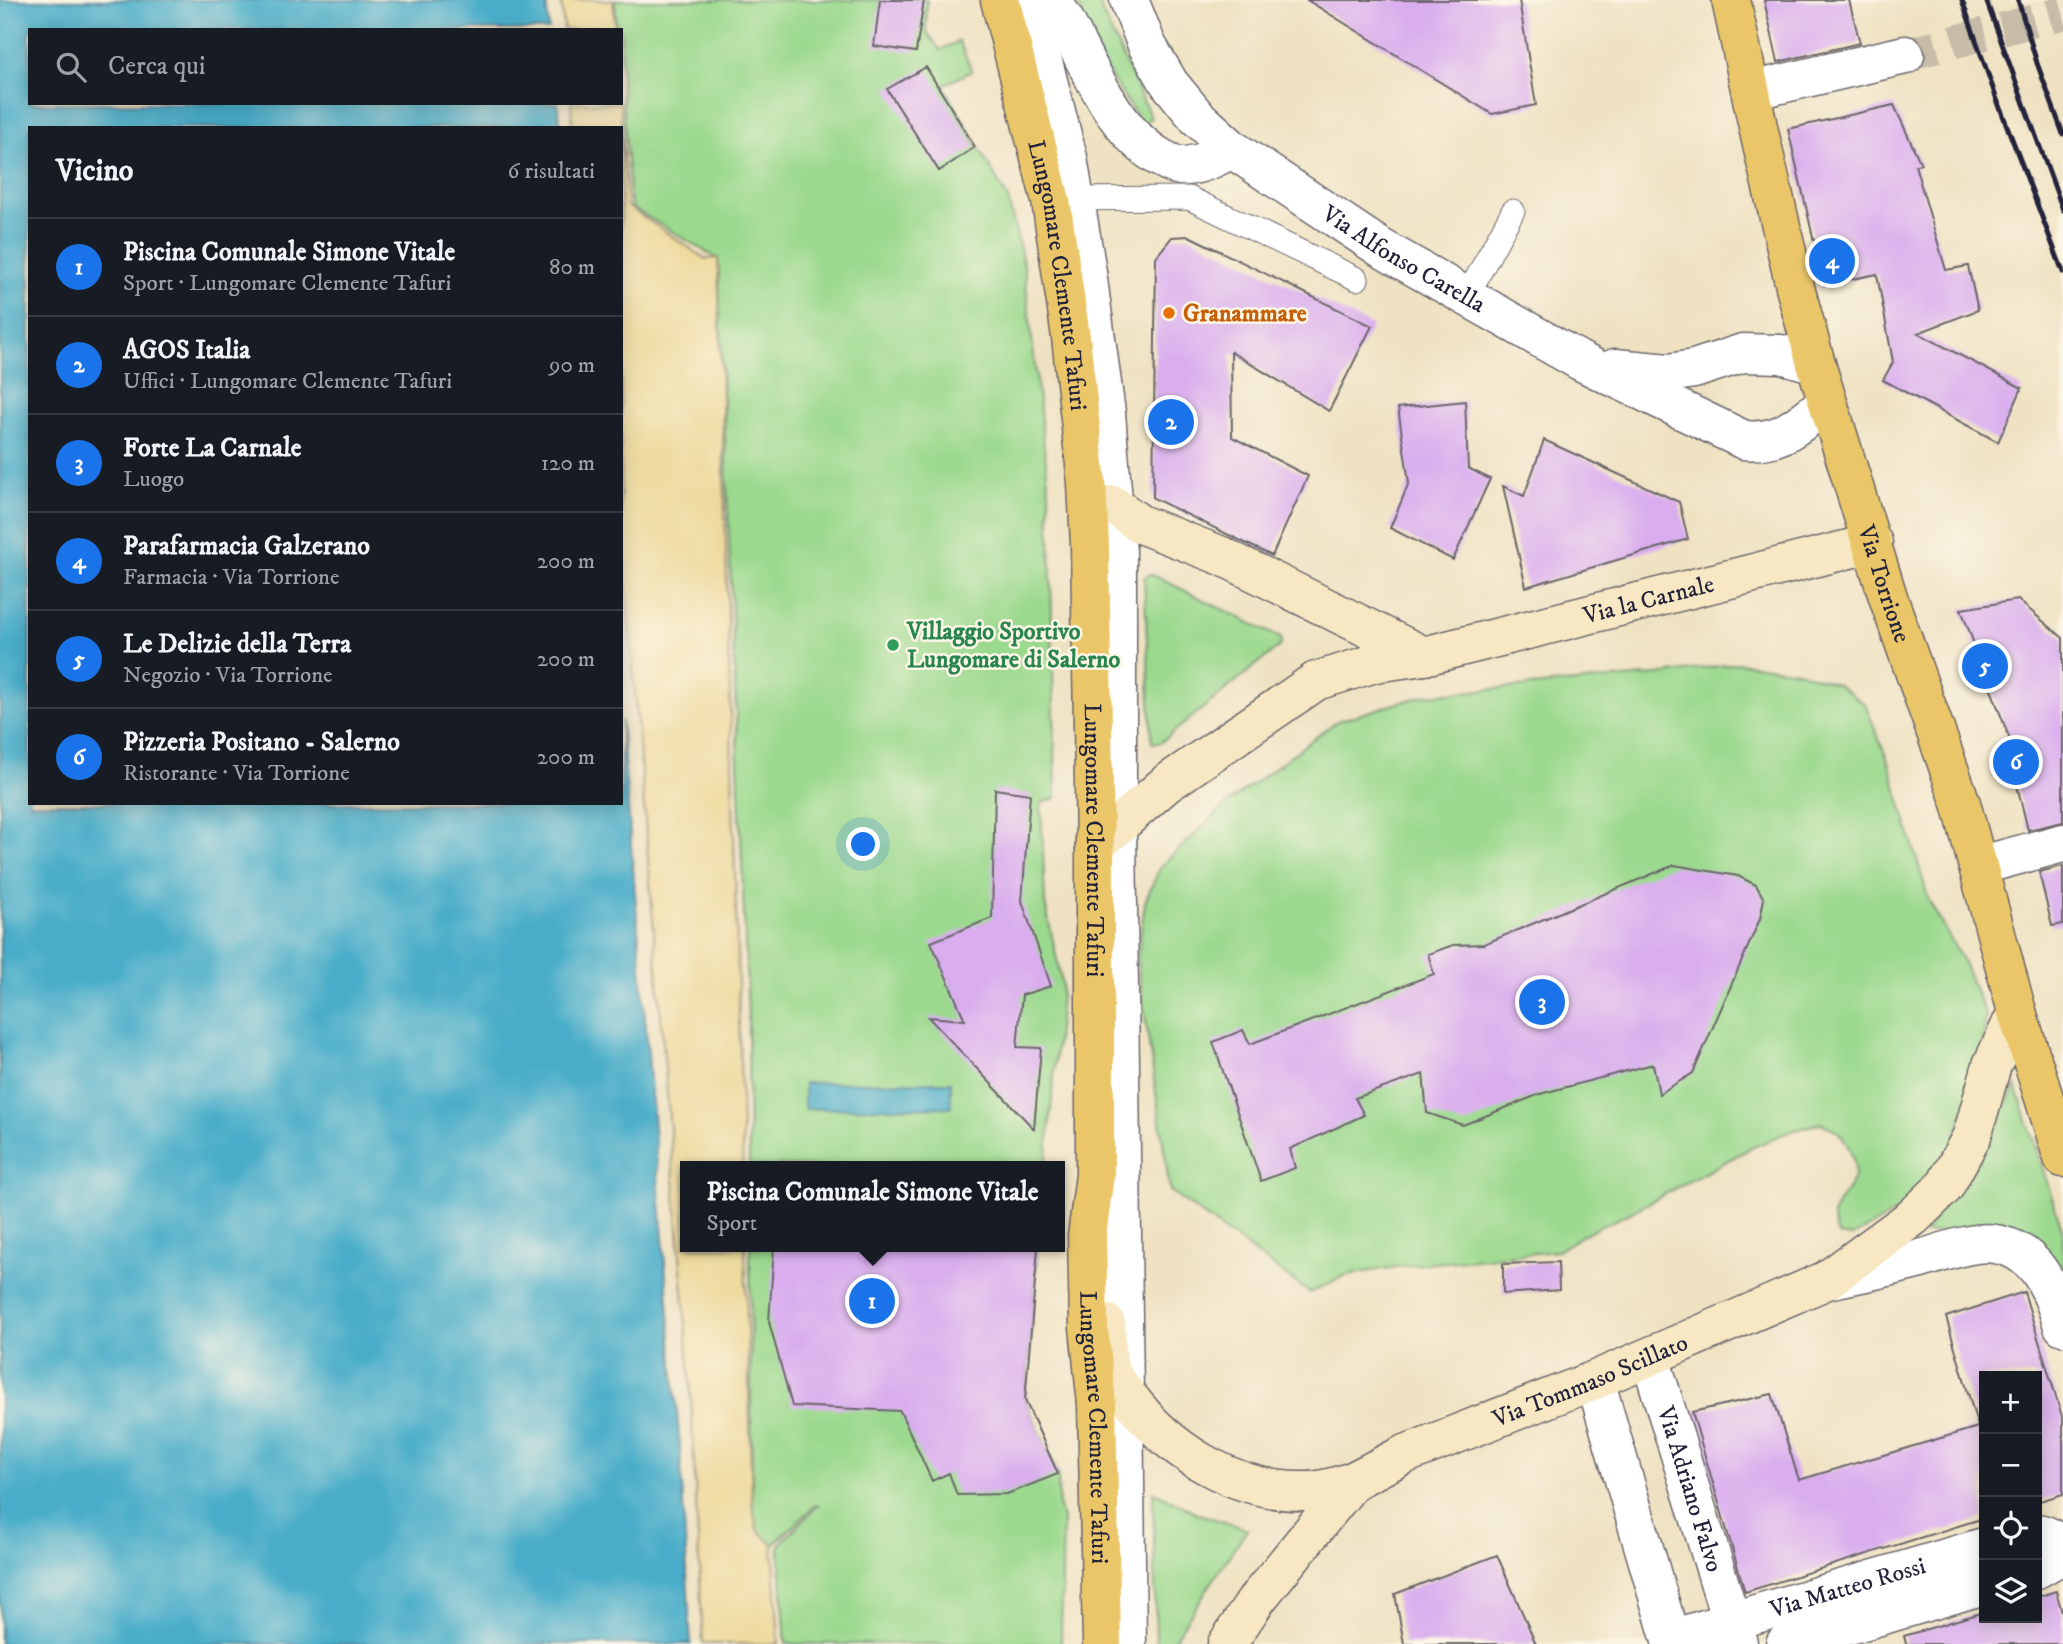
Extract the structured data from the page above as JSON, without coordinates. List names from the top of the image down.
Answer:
{
  "streets": {
    "main road": [
      "Lungomare Clemente Tafuri",
      "Via Torrione",
      "Via la Carnale",
      "Via Tommaso Scillato"
    ],
    "street": ["Via Alfonso Carella", "Via Adriano Falvo", "Via Matteo Rossi"]
  },
  "crossings": [
    ["Via Alfonso Carella", "Via Torrione"],
    ["Lungomare Clemente Tafuri", "Via la Carnale"],
    ["Lungomare Clemente Tafuri", "Via Tommaso Scillato"],
    ["Via Torrione", "Via la Carnale"],
    ["Via Torrione", "Via Tommaso Scillato"],
    ["Via Tommaso Scillato", "Via Adriano Falvo"],
    ["Via Adriano Falvo", "Via Matteo Rossi"]
  ],
  "places": ["Granammare", "Villaggio Sportivo Lungomare di Salerno"],
  "page": {
    "search": "Cerca qui",
    "heading": ["Vicino", "6 risultati"],
    "list": [
      {
        "mark": "1",
        "name": "Piscina Comunale Simone Vitale",
        "note": "Sport · Lungomare Clemente Tafuri",
        "value": "80 m"
      },
      {
        "mark": "2",
        "name": "AGOS Italia",
        "note": "Uffici · Lungomare Clemente Tafuri",
        "value": "90 m"
      },
      {
        "mark": "3",
        "name": "Forte La Carnale",
        "note": "Luogo",
        "value": "120 m"
      },
      {
        "mark": "4",
        "name": "Parafarmacia Galzerano",
        "note": "Farmacia · Via Torrione",
        "value": "200 m"
      },
      {
        "mark": "5",
        "name": "Le Delizie della Terra",
        "note": "Negozio · Via Torrione",
        "value": "200 m"
      },
      {
        "mark": "6",
        "name": "Pizzeria Positano - Salerno",
        "note": "Ristorante · Via Torrione",
        "value": "200 m"
      }
    ],
    "pins": [
      "4",
      "2",
      "5",
      "6",
      "3",
      "1"
    ],
    "popup": ["Piscina Comunale Simone Vitale", "Sport"],
    "map_buttons": ["+", "−"]
  }
}
